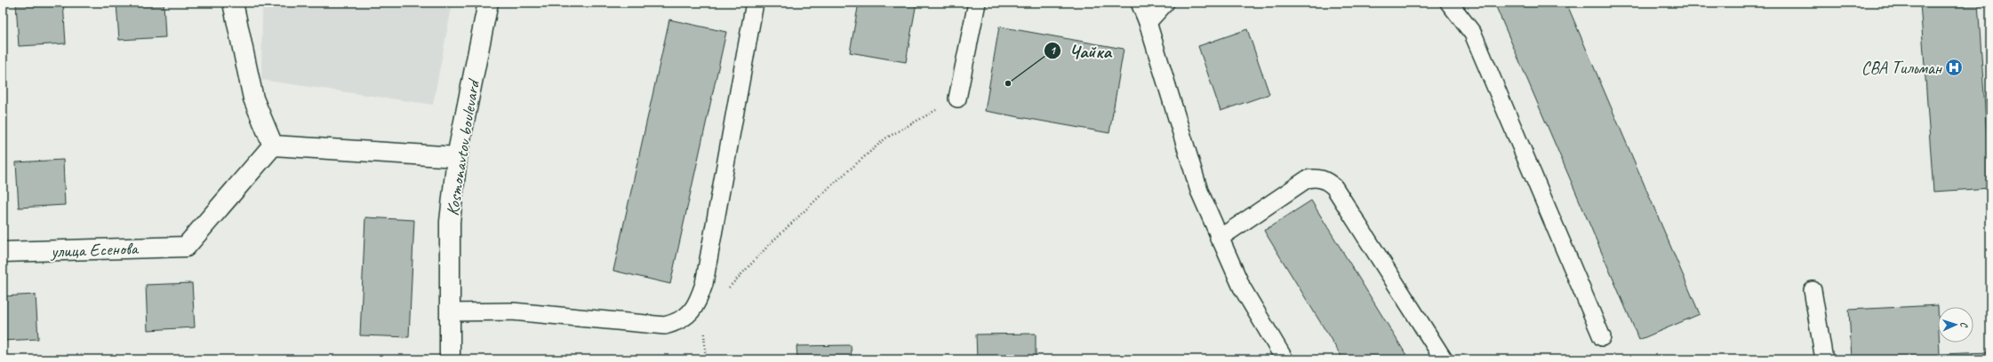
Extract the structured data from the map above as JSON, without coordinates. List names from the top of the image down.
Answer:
{
  "streets": {
    "street": ["Kosmonavtov boulevard", "улица Есенова"]
  },
  "places": {
    "hospital": ["СВА Тильман"],
    "other": ["Чайка"]
  },
  "north": "right"
}
